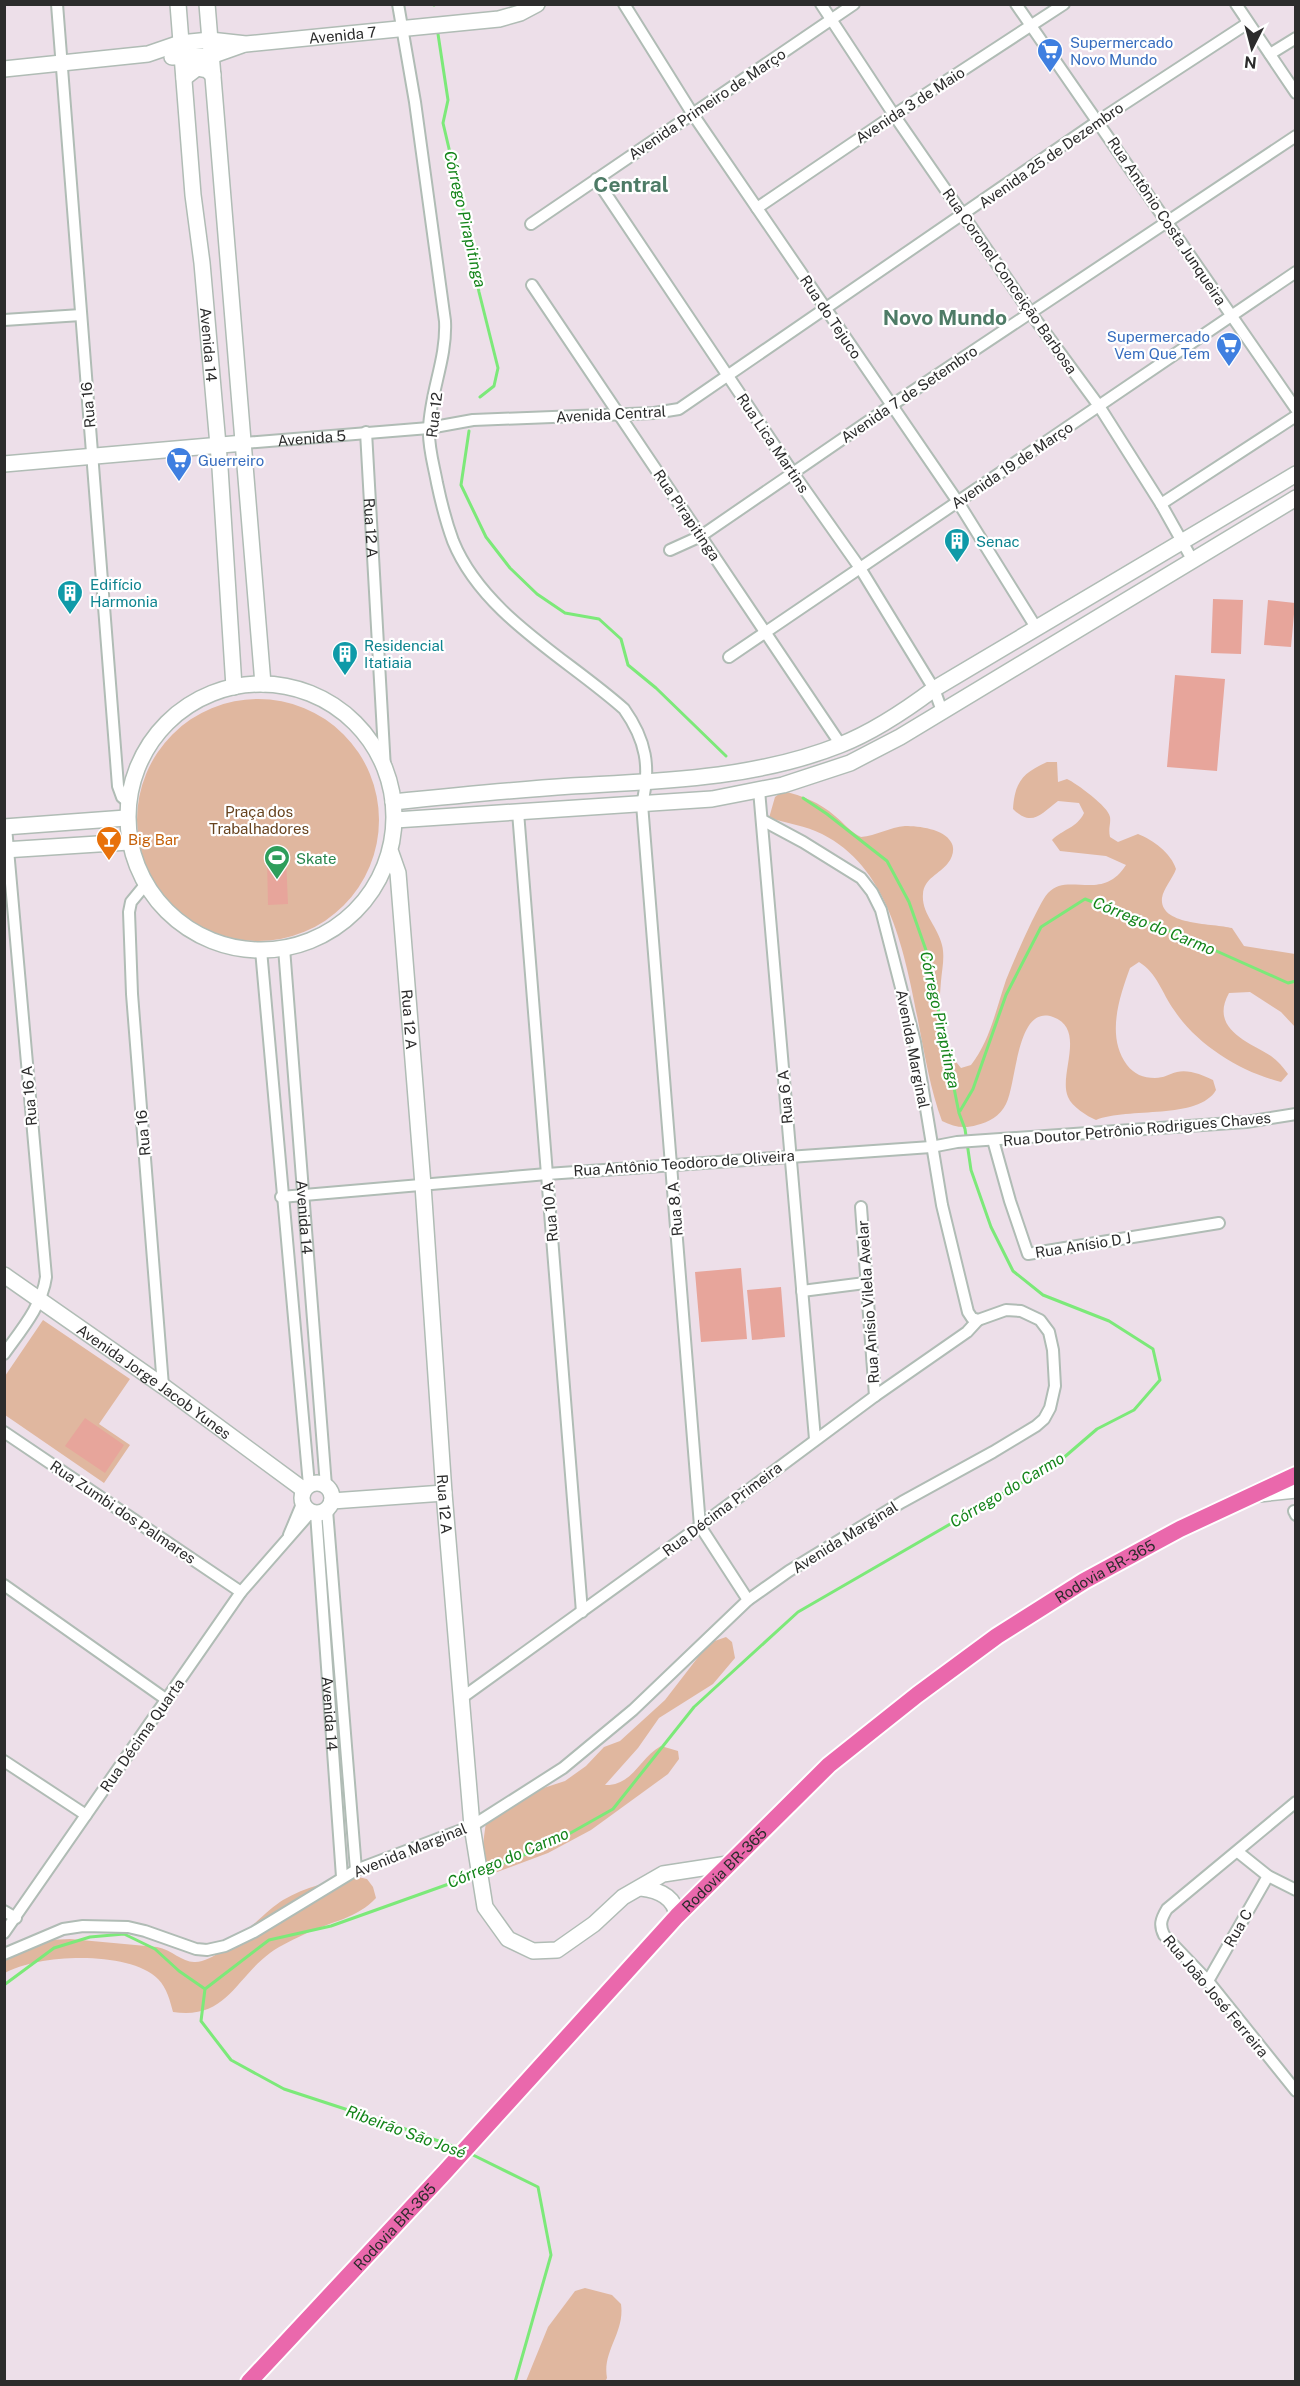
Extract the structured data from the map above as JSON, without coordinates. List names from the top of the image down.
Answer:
{
  "streets": {
    "main road": [
      "Avenida 7",
      "Avenida 14",
      "Avenida 5",
      "Rua 12 A",
      "Avenida Jorge Jacob Yunes",
      "Rodovia BR-365"
    ],
    "street": [
      "Avenida Primeiro de Março",
      "Avenida 3 de Maio",
      "Avenida 25 de Dezembro",
      "Rua Antônio Costa Junqueira",
      "Rua Coronel Conceição Barbosa",
      "Rua do Tejuco",
      "Avenida 7 de Setembro",
      "Rua 16",
      "Avenida Central",
      "Rua 12",
      "Rua Lica Martins",
      "Avenida 19 de Março",
      "Rua Pirapitinga",
      "Avenida Marginal",
      "Rua 16 A",
      "Rua 6 A",
      "Rua Doutor Petrônio Rodrigues Chaves",
      "Rua Antônio Teodoro de Oliveira",
      "Rua 8 A",
      "Rua 10 A",
      "Rua Anísio D J",
      "Rua Anísio Vilela Avelar",
      "Rua Décima Primeira",
      "Rua Zumbi dos Palmares",
      "Rua Décima Quarta",
      "Rua C",
      "Rua João José Ferreira"
    ]
  },
  "crossings": [
    ["Avenida 7", "Avenida 14"],
    ["Avenida 7", "Rua 16"],
    ["Avenida 7", "Rua 12"],
    ["Avenida Primeiro de Março", "Rua Coronel Conceição Barbosa"],
    ["Avenida Primeiro de Março", "Rua do Tejuco"],
    ["Avenida Primeiro de Março", "Rua Lica Martins"],
    ["Avenida 3 de Maio", "Rua Antônio Costa Junqueira"],
    ["Avenida 3 de Maio", "Rua Coronel Conceição Barbosa"],
    ["Avenida 3 de Maio", "Rua do Tejuco"],
    ["Avenida 25 de Dezembro", "Rua Antônio Costa Junqueira"],
    ["Avenida 25 de Dezembro", "Rua Coronel Conceição Barbosa"],
    ["Avenida 25 de Dezembro", "Rua do Tejuco"],
    ["Avenida 25 de Dezembro", "Avenida Central"],
    ["Rua Antônio Costa Junqueira", "Avenida 7 de Setembro"],
    ["Rua Antônio Costa Junqueira", "Avenida 19 de Março"],
    ["Rua Coronel Conceição Barbosa", "Avenida 7 de Setembro"],
    ["Rua Coronel Conceição Barbosa", "Avenida 19 de Março"],
    ["Rua do Tejuco", "Avenida 7 de Setembro"],
    ["Rua do Tejuco", "Avenida Central"],
    ["Rua do Tejuco", "Avenida 19 de Março"],
    ["Avenida 14", "Avenida 5"],
    ["Avenida 14", "Avenida Marginal"],
    ["Avenida 14", "Rua Antônio Teodoro de Oliveira"],
    ["Avenida 14", "Avenida Jorge Jacob Yunes"],
    ["Avenida 14", "Rua Décima Quarta"],
    ["Avenida 7 de Setembro", "Rua Lica Martins"],
    ["Avenida 7 de Setembro", "Rua Pirapitinga"],
    ["Rua 16", "Avenida 5"],
    ["Rua 16", "Avenida Jorge Jacob Yunes"],
    ["Avenida Central", "Avenida 5"],
    ["Avenida Central", "Rua Lica Martins"],
    ["Avenida Central", "Rua Pirapitinga"],
    ["Rua 12", "Avenida 5"],
    ["Rua 12", "Rua 8 A"],
    ["Avenida 5", "Rua 12 A"],
    ["Rua Lica Martins", "Avenida 19 de Março"],
    ["Avenida 19 de Março", "Rua Pirapitinga"],
    ["Rua 12 A", "Avenida Marginal"],
    ["Rua 12 A", "Rua Antônio Teodoro de Oliveira"],
    ["Rua 12 A", "Rua Décima Primeira"],
    ["Rua 12 A", "Rodovia BR-365"],
    ["Avenida Marginal", "Rua 6 A"],
    ["Avenida Marginal", "Rua Antônio Teodoro de Oliveira"],
    ["Avenida Marginal", "Rua 8 A"],
    ["Avenida Marginal", "Rua Décima Primeira"],
    ["Rua 16 A", "Avenida Jorge Jacob Yunes"],
    ["Rua 6 A", "Rua Antônio Teodoro de Oliveira"],
    ["Rua 6 A", "Rua Décima Primeira"],
    ["Rua Doutor Petrônio Rodrigues Chaves", "Rua Antônio Teodoro de Oliveira"],
    ["Rua Doutor Petrônio Rodrigues Chaves", "Rua Anísio D J"],
    ["Rua Antônio Teodoro de Oliveira", "Rua 8 A"],
    ["Rua Antônio Teodoro de Oliveira", "Rua 10 A"],
    ["Rua 8 A", "Rua Décima Primeira"],
    ["Rua 10 A", "Rua Décima Primeira"],
    ["Rua Anísio Vilela Avelar", "Rua Décima Primeira"],
    ["Avenida Jorge Jacob Yunes", "Rua Décima Quarta"],
    ["Rua Zumbi dos Palmares", "Rua Décima Quarta"],
    ["Rua C", "Rua João José Ferreira"]
  ],
  "districts": ["Central", "Novo Mundo"],
  "water": ["Córrego Pirapitinga", "Córrego do Carmo", "Ribeirão São José"],
  "parks": ["Praça dos Trabalhadores"],
  "places": {
    "supermarket": ["Supermercado Novo Mundo", "Supermercado Vem Que Tem", "Guerreiro"],
    "building": ["Senac", "Edifício Harmonia", "Residencial Itatiaia"],
    "bar": ["Big Bar"],
    "sports": ["Skate"]
  },
  "north": "bottom"
}
